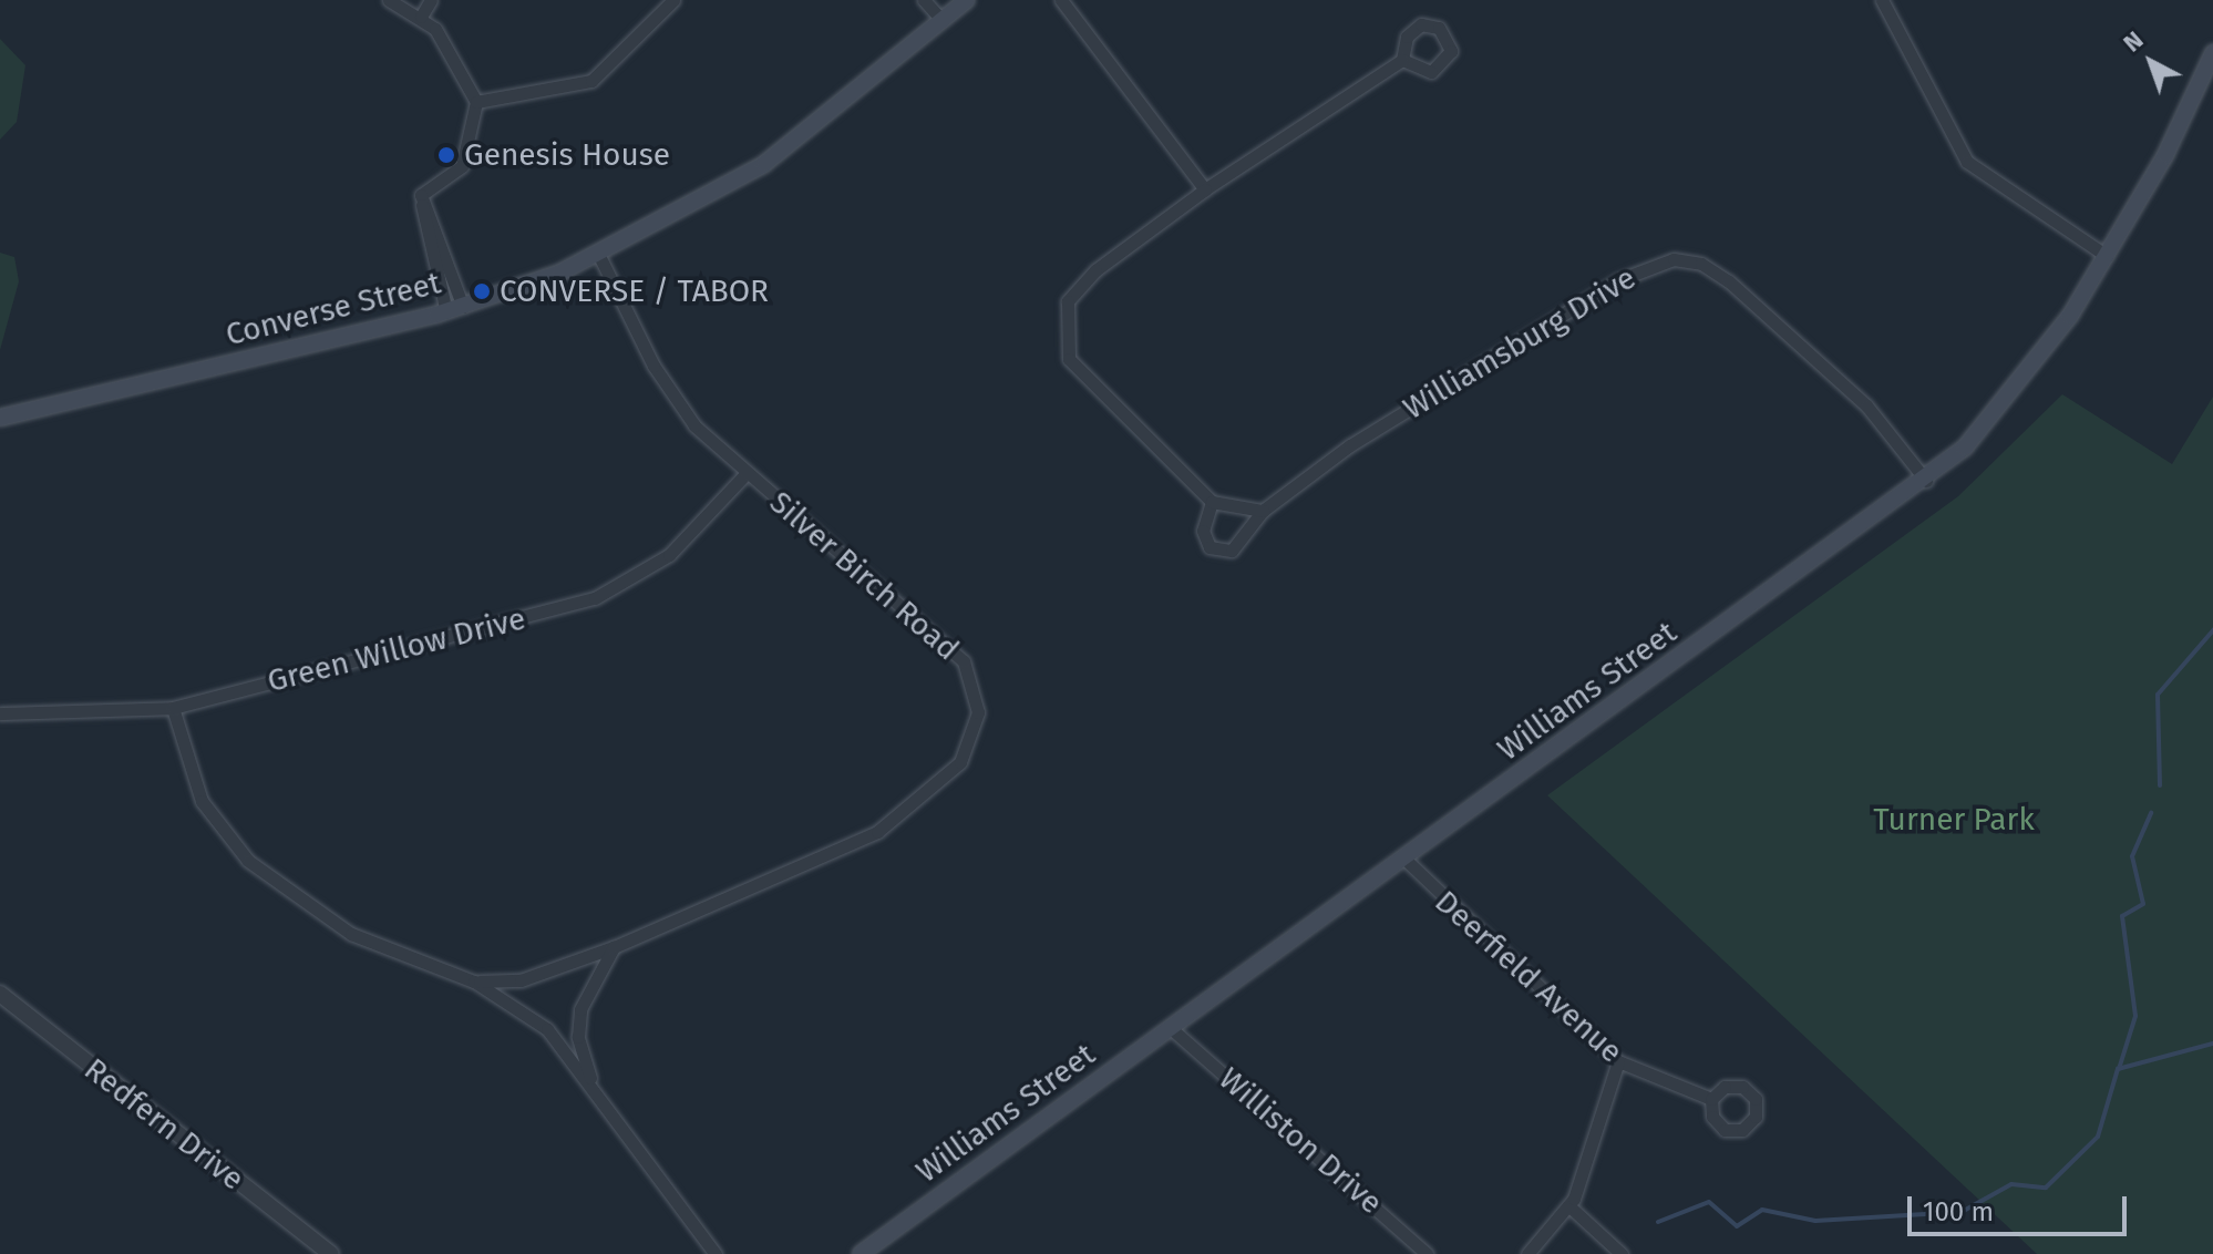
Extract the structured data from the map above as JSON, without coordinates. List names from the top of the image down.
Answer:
{
  "streets": {
    "main road": ["Converse Street", "Williams Street"],
    "street": [
      "Williamsburg Drive",
      "Silver Birch Road",
      "Green Willow Drive",
      "Deerfield Avenue",
      "Redfern Drive",
      "Williston Drive"
    ]
  },
  "crossings": [
    ["Converse Street", "Silver Birch Road"],
    ["Williamsburg Drive", "Williams Street"],
    ["Silver Birch Road", "Green Willow Drive"],
    ["Williams Street", "Deerfield Avenue"],
    ["Williams Street", "Williston Drive"]
  ],
  "parks": ["Turner Park"],
  "places": ["Genesis House", "CONVERSE / TABOR"],
  "scale_bar": "100 m",
  "north": "top left"
}
